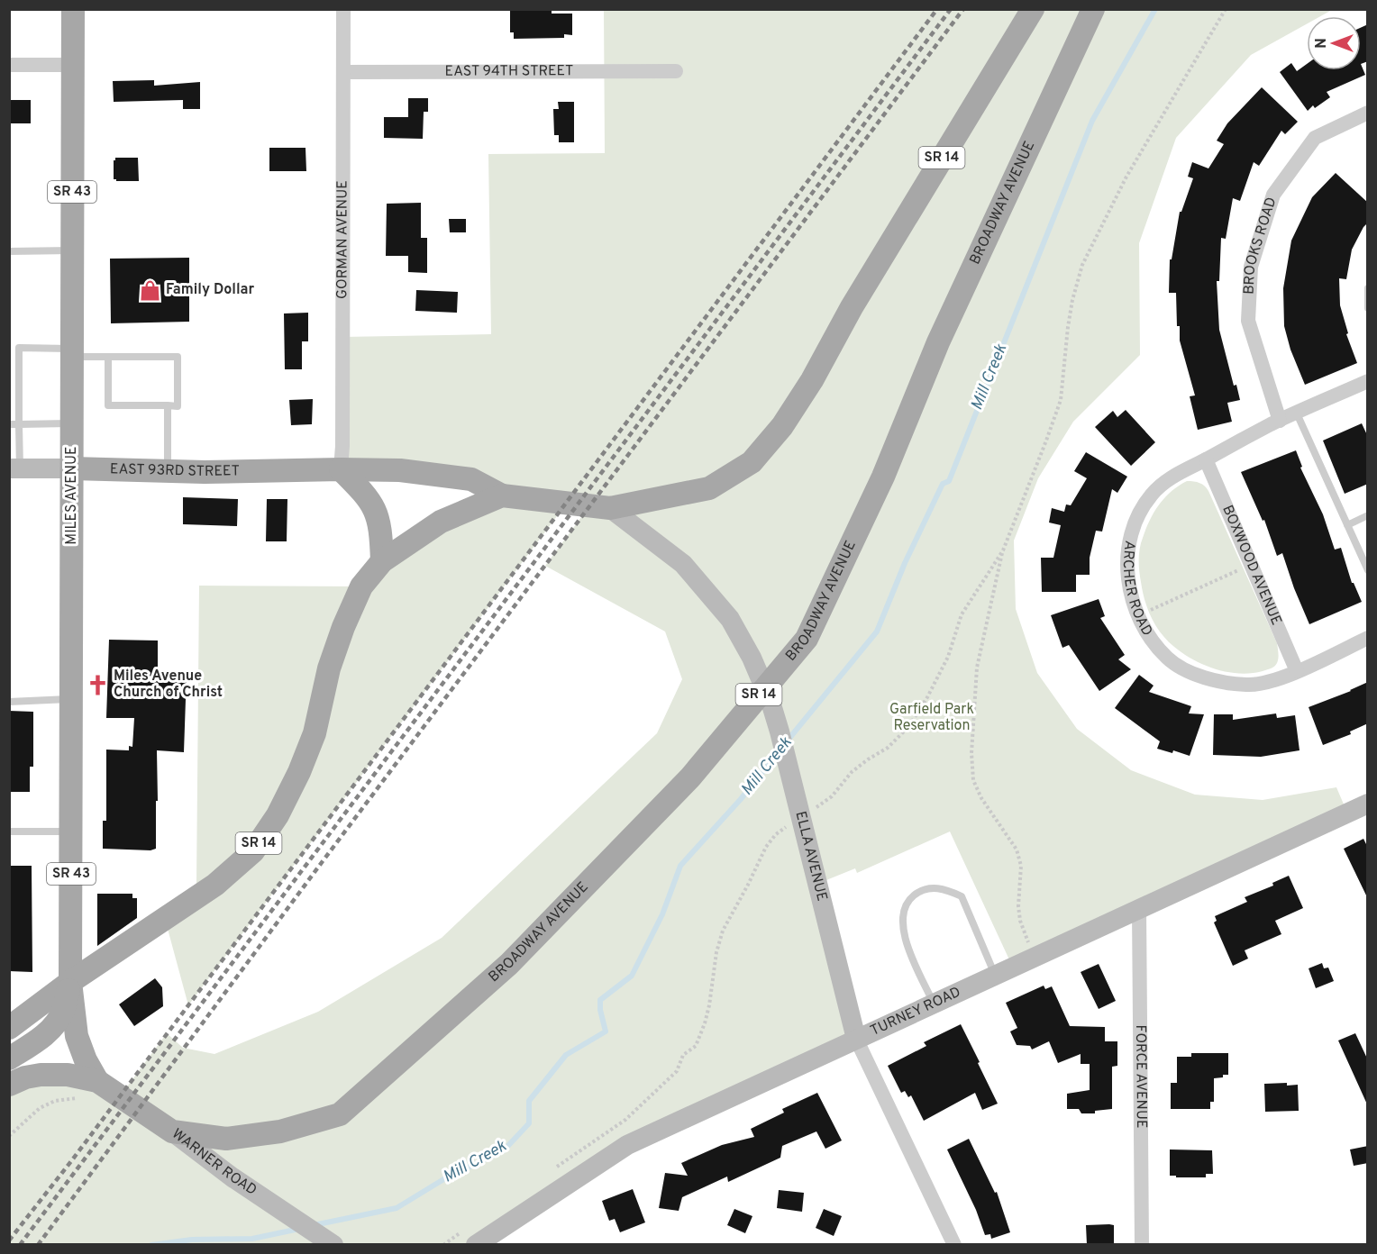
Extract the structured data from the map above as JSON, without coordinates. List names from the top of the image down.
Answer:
{
  "streets": {
    "main road": [
      "SR 14",
      "SR 43",
      "BROADWAY AVENUE",
      "EAST 93RD STREET",
      "MILES AVENUE",
      "ELLA AVENUE",
      "TURNEY ROAD",
      "WARNER ROAD"
    ],
    "street": [
      "EAST 94TH STREET",
      "GORMAN AVENUE",
      "BROOKS ROAD",
      "BOXWOOD AVENUE",
      "ARCHER ROAD",
      "FORCE AVENUE"
    ]
  },
  "crossings": [
    ["EAST 94TH STREET", "GORMAN AVENUE"],
    ["SR 14", "SR 43"],
    ["SR 14", "EAST 93RD STREET"],
    ["SR 14", "MILES AVENUE"],
    ["SR 14", "ELLA AVENUE"],
    ["SR 14", "WARNER ROAD"],
    ["SR 43", "MILES AVENUE"],
    ["BROADWAY AVENUE", "WARNER ROAD"],
    ["GORMAN AVENUE", "EAST 93RD STREET"],
    ["BROOKS ROAD", "ARCHER ROAD"],
    ["EAST 93RD STREET", "MILES AVENUE"],
    ["BOXWOOD AVENUE", "ARCHER ROAD"],
    ["ELLA AVENUE", "TURNEY ROAD"],
    ["TURNEY ROAD", "FORCE AVENUE"]
  ],
  "water": ["Mill Creek"],
  "parks": ["Garfield Park Reservation"],
  "places": {
    "shop": ["Family Dollar"],
    "church": ["Miles Avenue Church of Christ"]
  },
  "north": "left"
}
